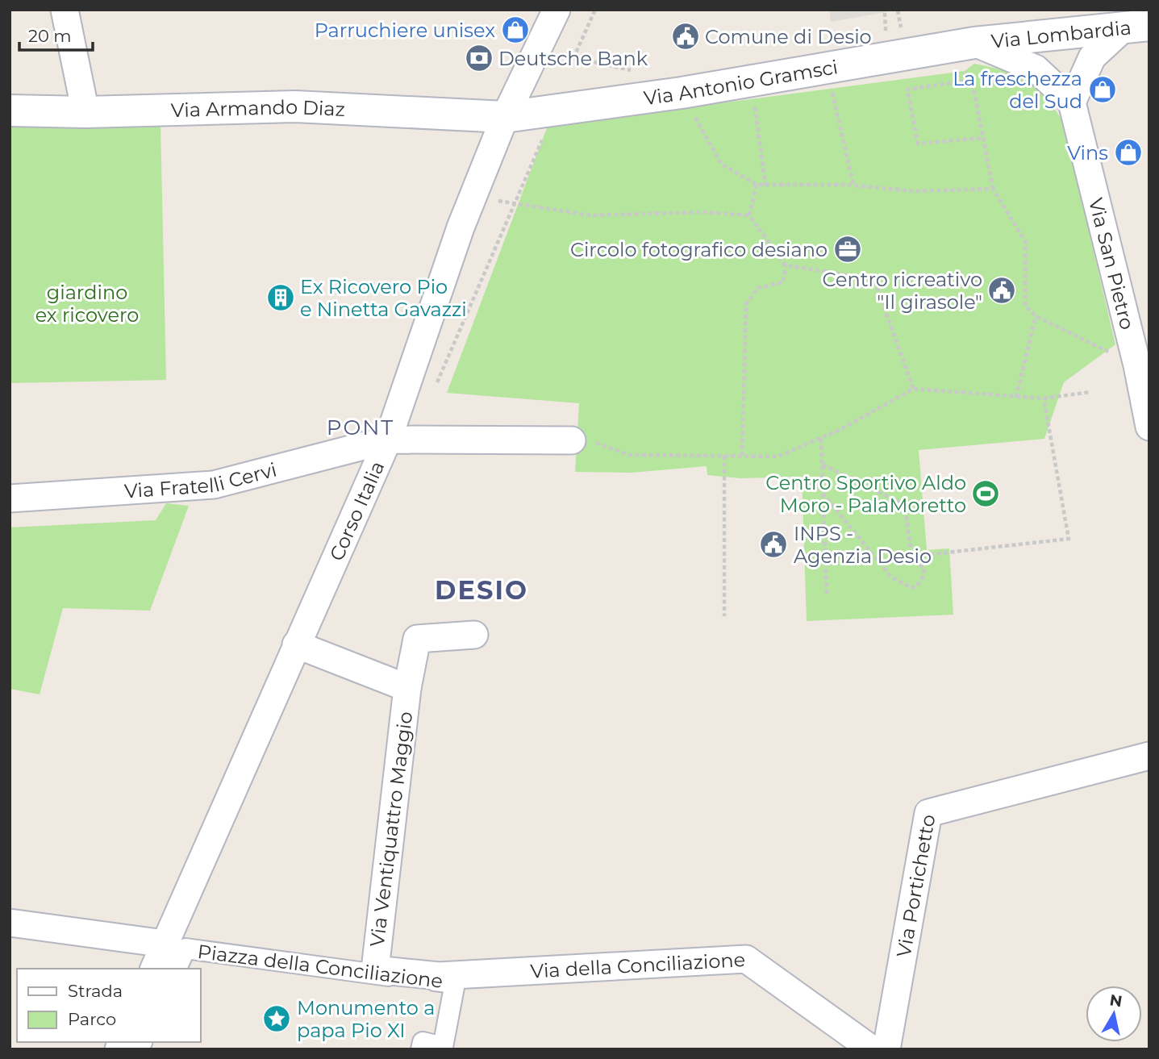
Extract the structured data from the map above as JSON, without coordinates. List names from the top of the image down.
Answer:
{
  "streets": {
    "street": [
      "Via Lombardia",
      "Via Antonio Gramsci",
      "Via Armando Diaz",
      "Via San Pietro",
      "Via Fratelli Cervi",
      "Corso Italia",
      "Via Ventiquattro Maggio",
      "Via Portichetto",
      "Piazza della Conciliazione",
      "Via della Conciliazione"
    ]
  },
  "crossings": [
    ["Via Lombardia", "Via Antonio Gramsci"],
    ["Via Antonio Gramsci", "Via Armando Diaz"],
    ["Via Antonio Gramsci", "Corso Italia"],
    ["Via Armando Diaz", "Corso Italia"],
    ["Via Fratelli Cervi", "Corso Italia"],
    ["Corso Italia", "Via Ventiquattro Maggio"],
    ["Corso Italia", "Piazza della Conciliazione"],
    ["Corso Italia", "Via della Conciliazione"],
    ["Via Ventiquattro Maggio", "Piazza della Conciliazione"],
    ["Via Ventiquattro Maggio", "Via della Conciliazione"],
    ["Piazza della Conciliazione", "Via della Conciliazione"]
  ],
  "districts": ["PONT", "DESIO"],
  "parks": ["giardino ex ricovero"],
  "places": {
    "shop": ["Parruchiere unisex", "La freschezza del Sud", "Vins"],
    "public building": ["Comune di Desio", "Centro ricreativo \"Il girasole\"", "INPS - Agenzia Desio"],
    "bank": ["Deutsche Bank"],
    "office": ["Circolo fotografico desiano"],
    "building": ["Ex Ricovero Pio e Ninetta Gavazzi"],
    "sports": ["Centro Sportivo Aldo Moro - PalaMoretto"],
    "place": ["Monumento a papa Pio XI"]
  },
  "legend": ["Strada", "Parco"],
  "scale_bar": "20 m",
  "north": "top"
}
